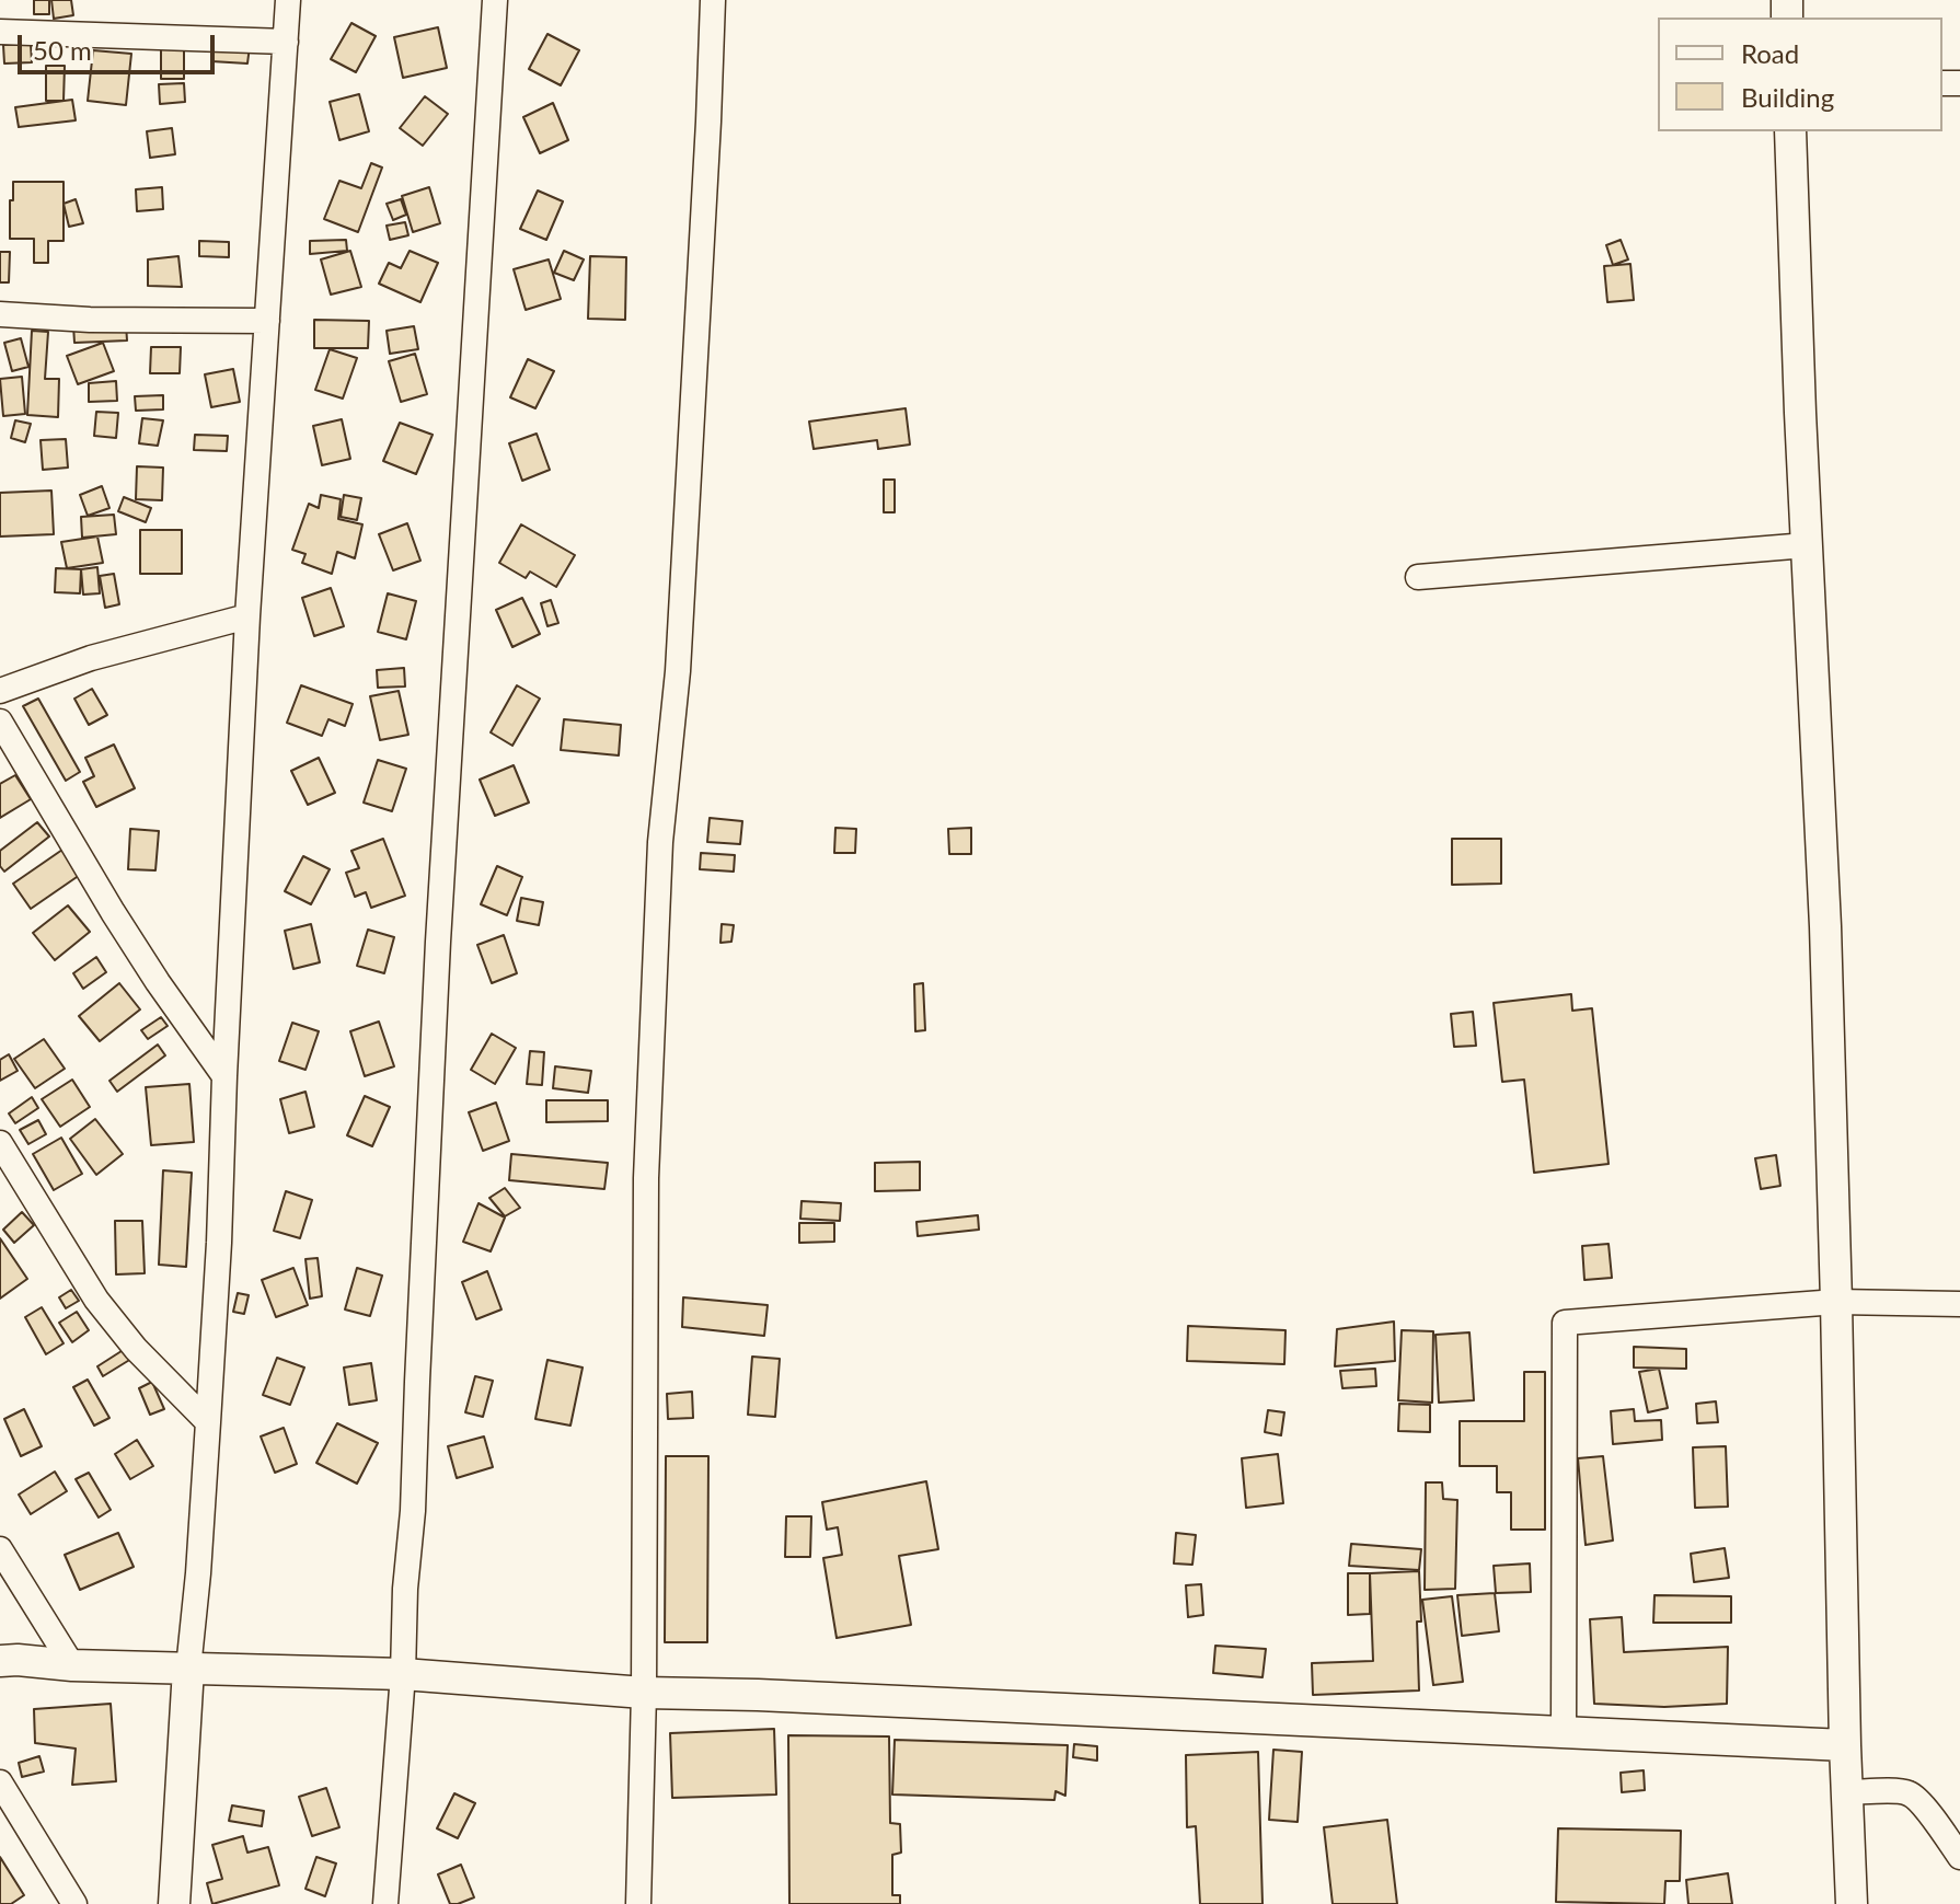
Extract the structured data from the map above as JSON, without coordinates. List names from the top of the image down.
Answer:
{
  "legend": ["Road", "Building"],
  "scale_bar": "50 m"
}
